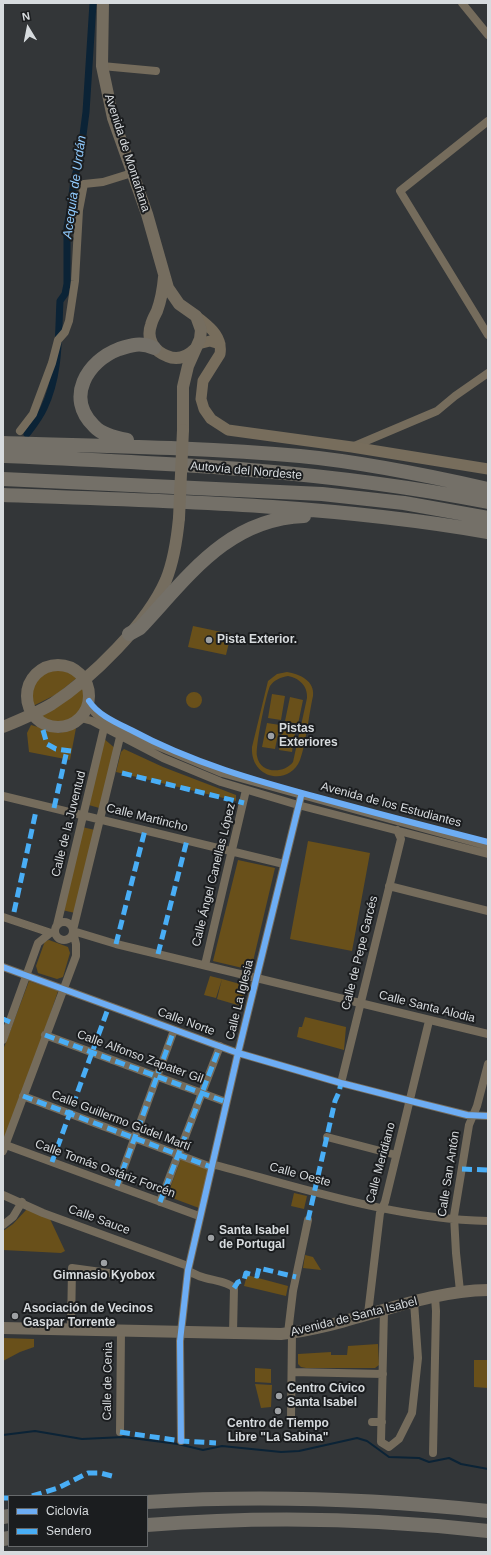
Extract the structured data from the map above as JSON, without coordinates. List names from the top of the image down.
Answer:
{
  "streets": {
    "highway": ["Autovía del Nordeste"],
    "main road": ["Avenida de Montañana", "Avenida de Santa Isabel"],
    "street": [
      "Avenida de los Estudiantes",
      "Calle Martincho",
      "Calle de la Juventud",
      "Calle Ángel Canellas López",
      "Calle de Pepe Garcés",
      "Calle La Iglesia",
      "Calle Santa Alodia",
      "Calle Norte",
      "Calle Alfonso Zapater Gil",
      "Calle Guillermo Gúdel Martí",
      "Calle Meridiano",
      "Calle Tomás Ostáriz Forcén",
      "Calle San Antón",
      "Calle Oeste",
      "Calle Sauce",
      "Calle de Cenia"
    ]
  },
  "crossings": [
    ["Avenida de los Estudiantes", "Calle de la Juventud"],
    ["Avenida de los Estudiantes", "Calle Ángel Canellas López"],
    ["Avenida de los Estudiantes", "Calle de Pepe Garcés"],
    ["Avenida de los Estudiantes", "Calle La Iglesia"],
    ["Calle Martincho", "Calle de la Juventud"],
    ["Calle Martincho", "Calle Ángel Canellas López"],
    ["Calle Martincho", "Calle La Iglesia"],
    ["Calle de la Juventud", "Calle Santa Alodia"],
    ["Calle Ángel Canellas López", "Calle Santa Alodia"],
    ["Calle de Pepe Garcés", "Calle Santa Alodia"],
    ["Calle de Pepe Garcés", "Calle Norte"],
    ["Calle La Iglesia", "Calle Santa Alodia"],
    ["Calle La Iglesia", "Calle Norte"],
    ["Calle La Iglesia", "Calle Alfonso Zapater Gil"],
    ["Calle La Iglesia", "Calle Guillermo Gúdel Martí"],
    ["Calle La Iglesia", "Calle Tomás Ostáriz Forcén"],
    ["Calle La Iglesia", "Calle Oeste"],
    ["Calle La Iglesia", "Calle Sauce"],
    ["Calle La Iglesia", "Avenida de Santa Isabel"],
    ["Calle Santa Alodia", "Calle Meridiano"],
    ["Calle Norte", "Calle Meridiano"],
    ["Calle Norte", "Calle San Antón"],
    ["Calle Guillermo Gúdel Martí", "Calle Oeste"],
    ["Calle Meridiano", "Calle Oeste"],
    ["Calle Meridiano", "Avenida de Santa Isabel"],
    ["Calle San Antón", "Calle Oeste"],
    ["Calle San Antón", "Avenida de Santa Isabel"],
    ["Avenida de Santa Isabel", "Calle de Cenia"]
  ],
  "water": ["Acequia de Urdán"],
  "places": [
    "Pista Exterior.",
    "Pistas Exteriores",
    "Santa Isabel de Portugal",
    "Gimnasio Kyobox",
    "Asociación de Vecinos Gaspar Torrente",
    "Centro Cívico Santa Isabel",
    "Centro de Tiempo Libre \"La Sabina\""
  ],
  "legend": ["Ciclovía", "Sendero"],
  "north": "top"
}
